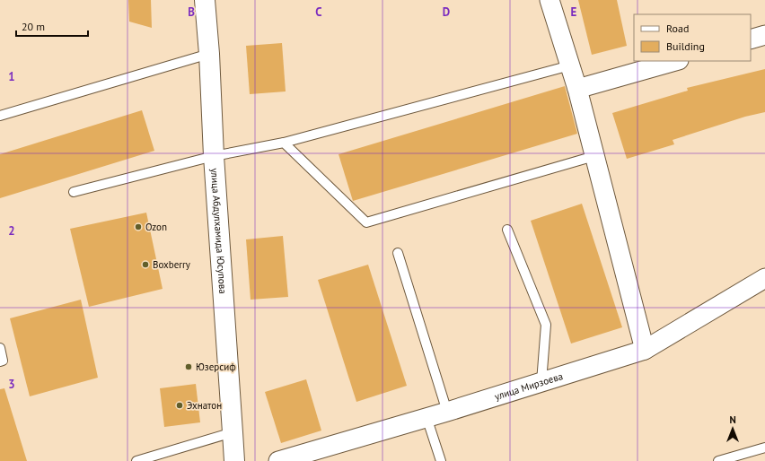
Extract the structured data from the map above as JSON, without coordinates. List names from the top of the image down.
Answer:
{
  "streets": {
    "street": ["улица Абдулхамида Юсупова", "улица Мирзоева"]
  },
  "places": [
    "Ozon",
    "Boxberry",
    "Юзерсиф",
    "Эхнатон"
  ],
  "legend": ["Road", "Building"],
  "scale_bar": "20 m",
  "north": "top",
  "grid": {
    "columns": [
      "B",
      "C",
      "D",
      "E"
    ],
    "rows": ["1", "2", "3"]
  }
}
